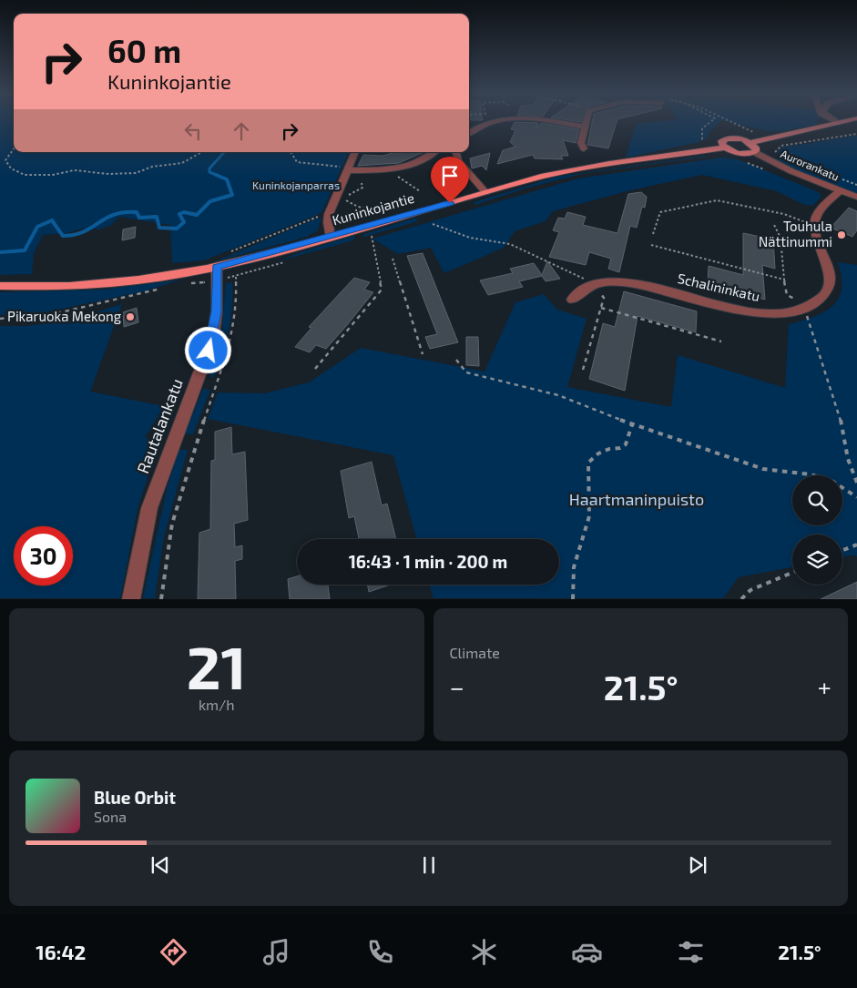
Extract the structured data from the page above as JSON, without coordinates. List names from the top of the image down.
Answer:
{
  "streets": {
    "main road": ["Kuninkojantie"],
    "street": ["Aurorankatu", "Schalininkatu", "Rautalankatu"]
  },
  "crossings": [
    ["Kuninkojantie", "Rautalankatu"]
  ],
  "parks": ["Kuninkojanparras", "Haartmaninpuisto"],
  "places": ["Touhula Nättinummi", "Pikaruoka Mekong"],
  "page": {
    "turn": ["60 m", "Kuninkojantie"],
    "limit": "30",
    "trip": "16:43 · 1 min · 200 m",
    "tile": [
      ["21", "km/h"],
      "Climate"
    ],
    "heat": ["−", "21.5°", "+"],
    "song": ["Blue Orbit", "Sona"],
    "tabs": ["16:42", "21.5°"]
  }
}
